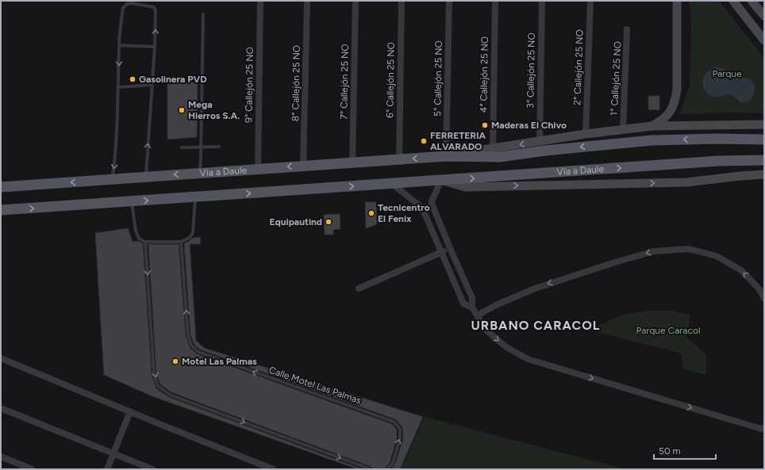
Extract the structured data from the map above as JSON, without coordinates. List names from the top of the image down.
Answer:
{
  "streets": {
    "main road": ["Vía a Daule"],
    "street": [
      "2° Callejón 25 NO",
      "3° Callejón 25 NO",
      "4° Callejón 25 NO",
      "5° Callejón 25 NO",
      "1° Callejón 25 NO",
      "6° Callejón 25 NO",
      "7° Callejón 25 NO",
      "8° Callejón 25 NO",
      "9° Callejón 25 NO"
    ],
    "lane": ["Calle Motel Las Palmas"]
  },
  "crossings": [
    ["2° Callejón 25 NO", "Vía a Daule"],
    ["3° Callejón 25 NO", "Vía a Daule"],
    ["4° Callejón 25 NO", "Vía a Daule"],
    ["5° Callejón 25 NO", "Vía a Daule"],
    ["1° Callejón 25 NO", "Vía a Daule"],
    ["6° Callejón 25 NO", "Vía a Daule"],
    ["7° Callejón 25 NO", "Vía a Daule"],
    ["8° Callejón 25 NO", "Vía a Daule"],
    ["9° Callejón 25 NO", "Vía a Daule"]
  ],
  "one_way": ["Calle Motel Las Palmas"],
  "districts": ["URBANO CARACOL"],
  "parks": ["Parque", "Parque Caracol"],
  "places": [
    "Gasolinera PVD",
    "Mega Hierros S.A.",
    "Maderas El Chivo",
    "FERRETERIA ALVARADO",
    "Tecnicentro El Fenix",
    "Equipautind",
    "Motel Las Palmas"
  ],
  "scale_bar": "50 m"
}
